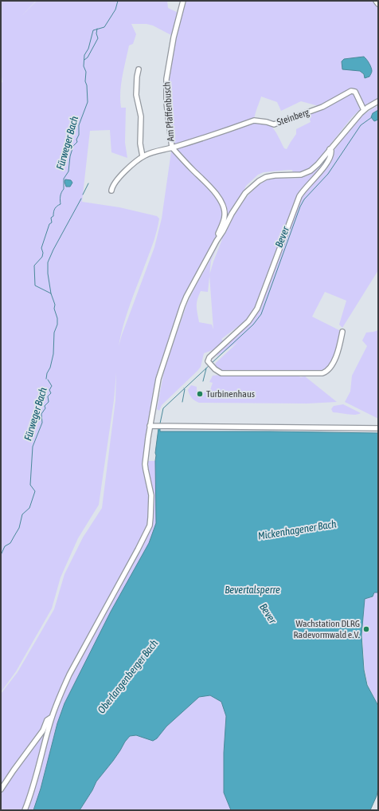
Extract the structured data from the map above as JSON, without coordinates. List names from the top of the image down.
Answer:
{
  "streets": {
    "street": ["Am Pfaffenbusch", "Steinberg"]
  },
  "crossings": [
    ["Am Pfaffenbusch", "Steinberg"]
  ],
  "water": [
    "Fürweger Bach",
    "Bever",
    "Mickenhagener Bach",
    "Bevertalsperre",
    "Oberlangenberger Bach"
  ],
  "places": ["Turbinenhaus", "Wachstation DLRG Radevormwald e.V."]
}
